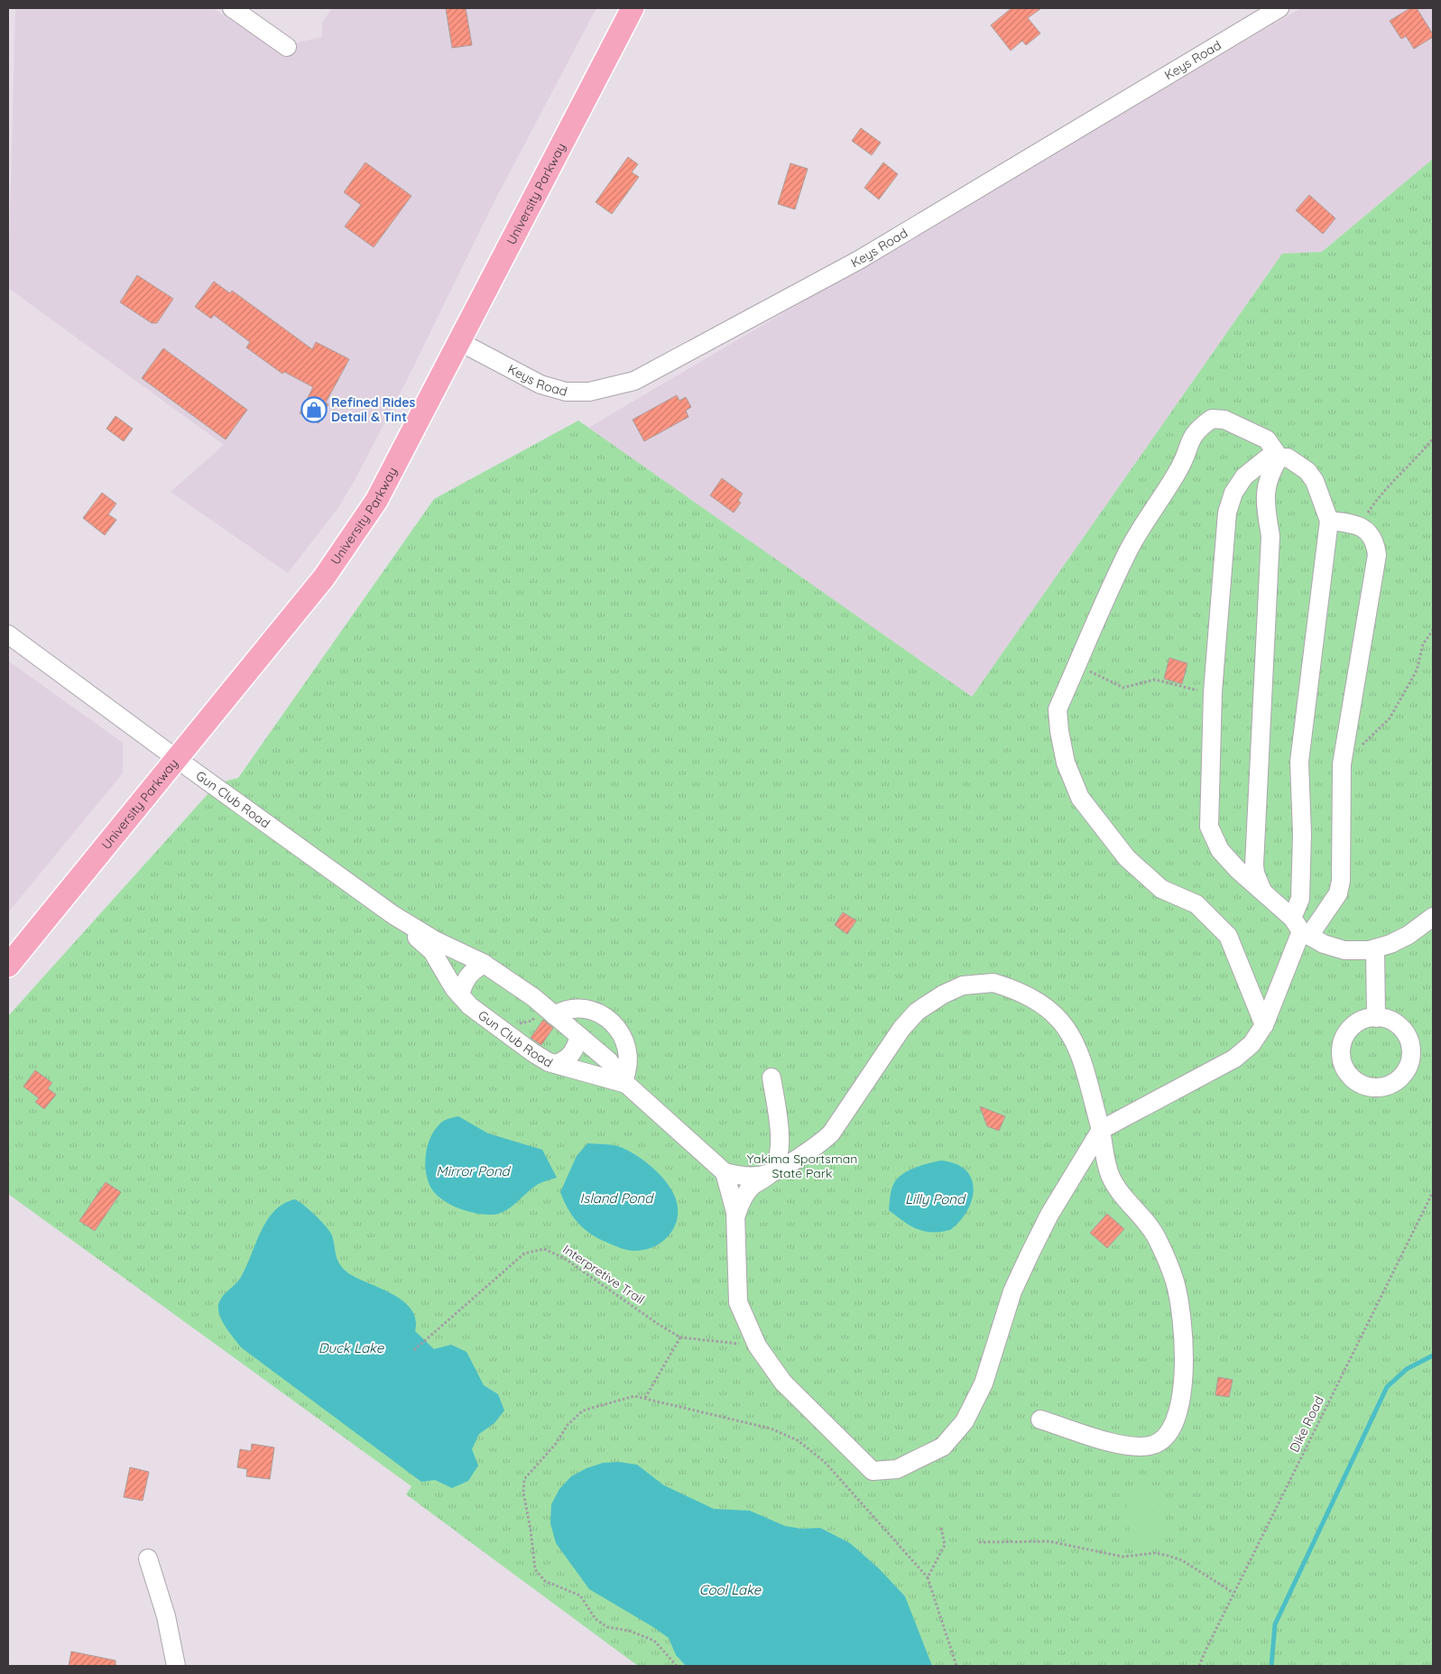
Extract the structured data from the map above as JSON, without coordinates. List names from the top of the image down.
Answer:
{
  "streets": {
    "main road": ["University Parkway"],
    "street": ["Keys Road", "Gun Club Road"],
    "path": ["Interpretive Trail", "Dike Road"]
  },
  "crossings": [
    ["Keys Road", "University Parkway"],
    ["University Parkway", "Gun Club Road"]
  ],
  "water": [
    "Mirror Pond",
    "Island Pond",
    "Lilly Pond",
    "Duck Lake",
    "Cool Lake"
  ],
  "parks": ["Yakima Sportsman State Park"],
  "places": {
    "shop": ["Refined Rides Detail & Tint"]
  }
}
